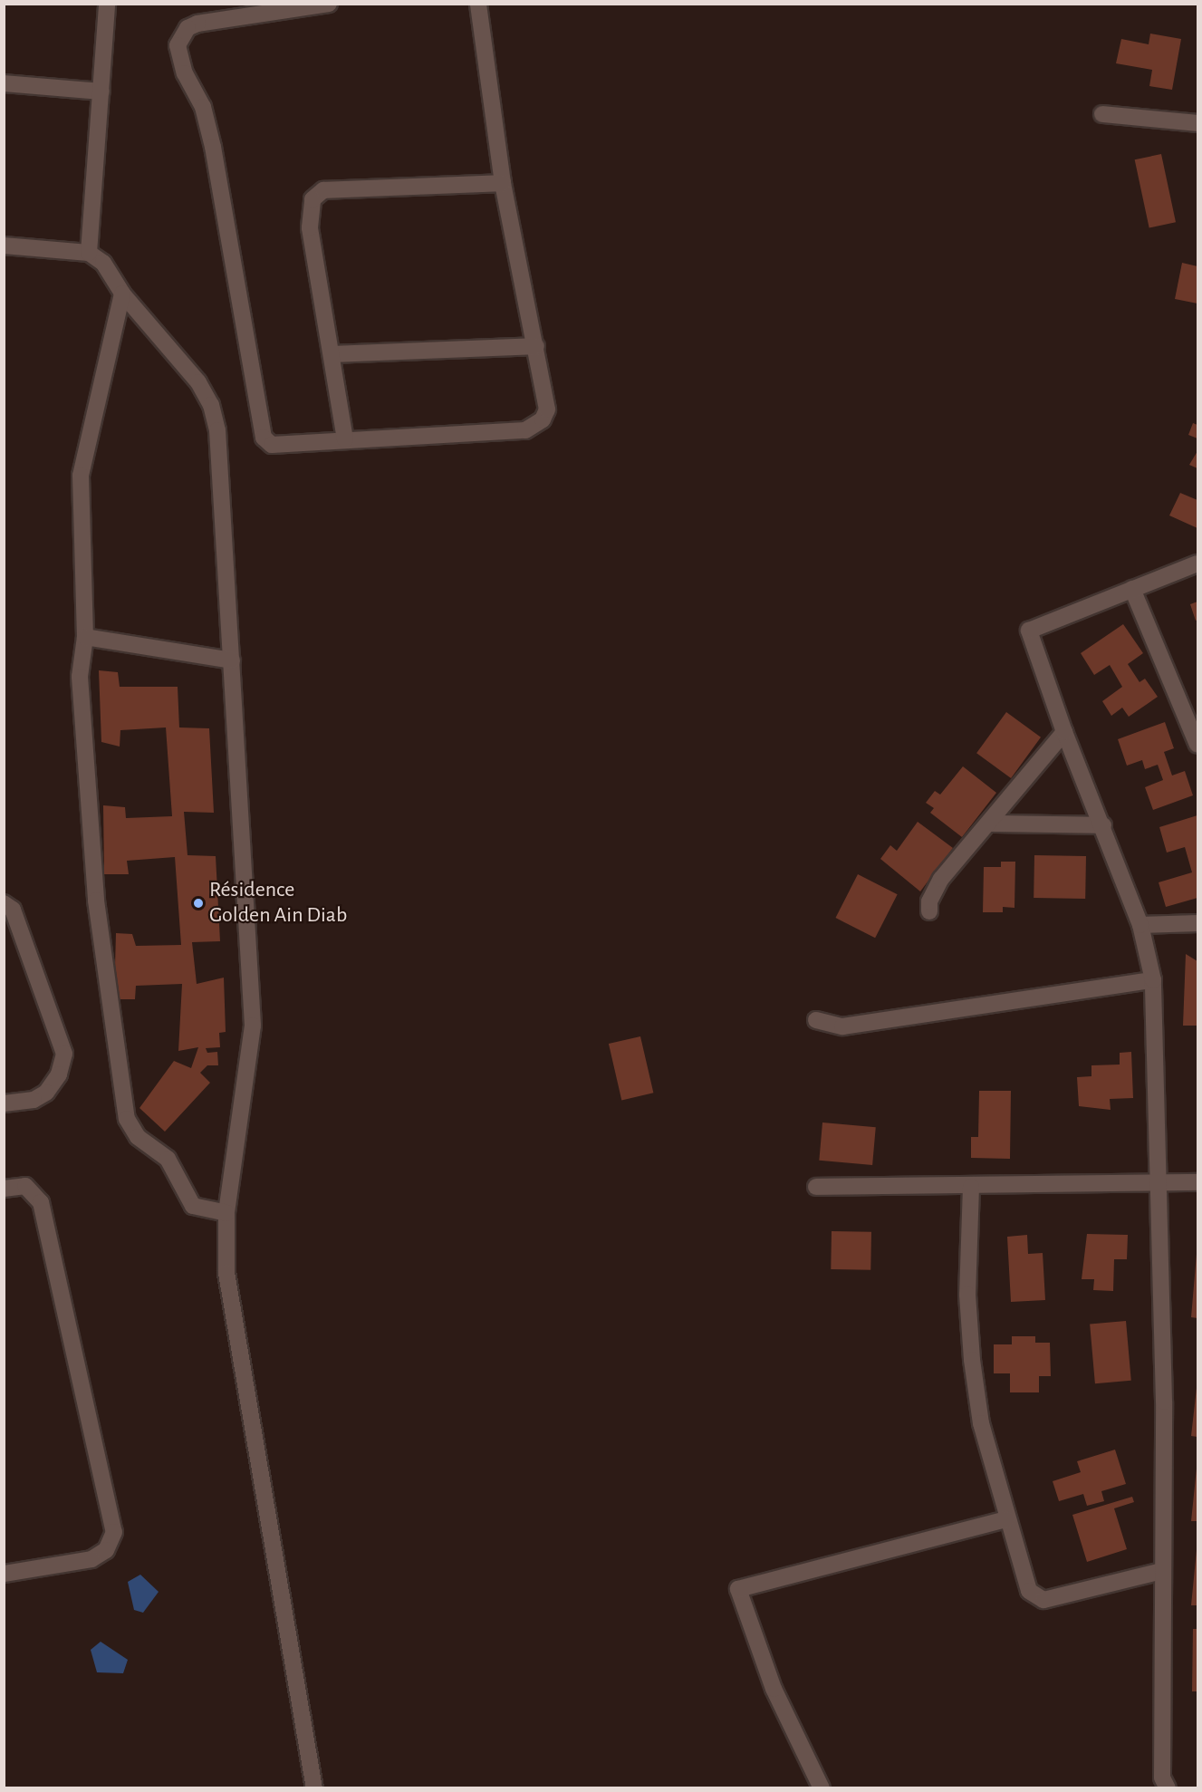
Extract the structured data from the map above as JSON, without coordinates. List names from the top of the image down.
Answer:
{
  "places": ["Résidence Golden Ain Diab"]
}
